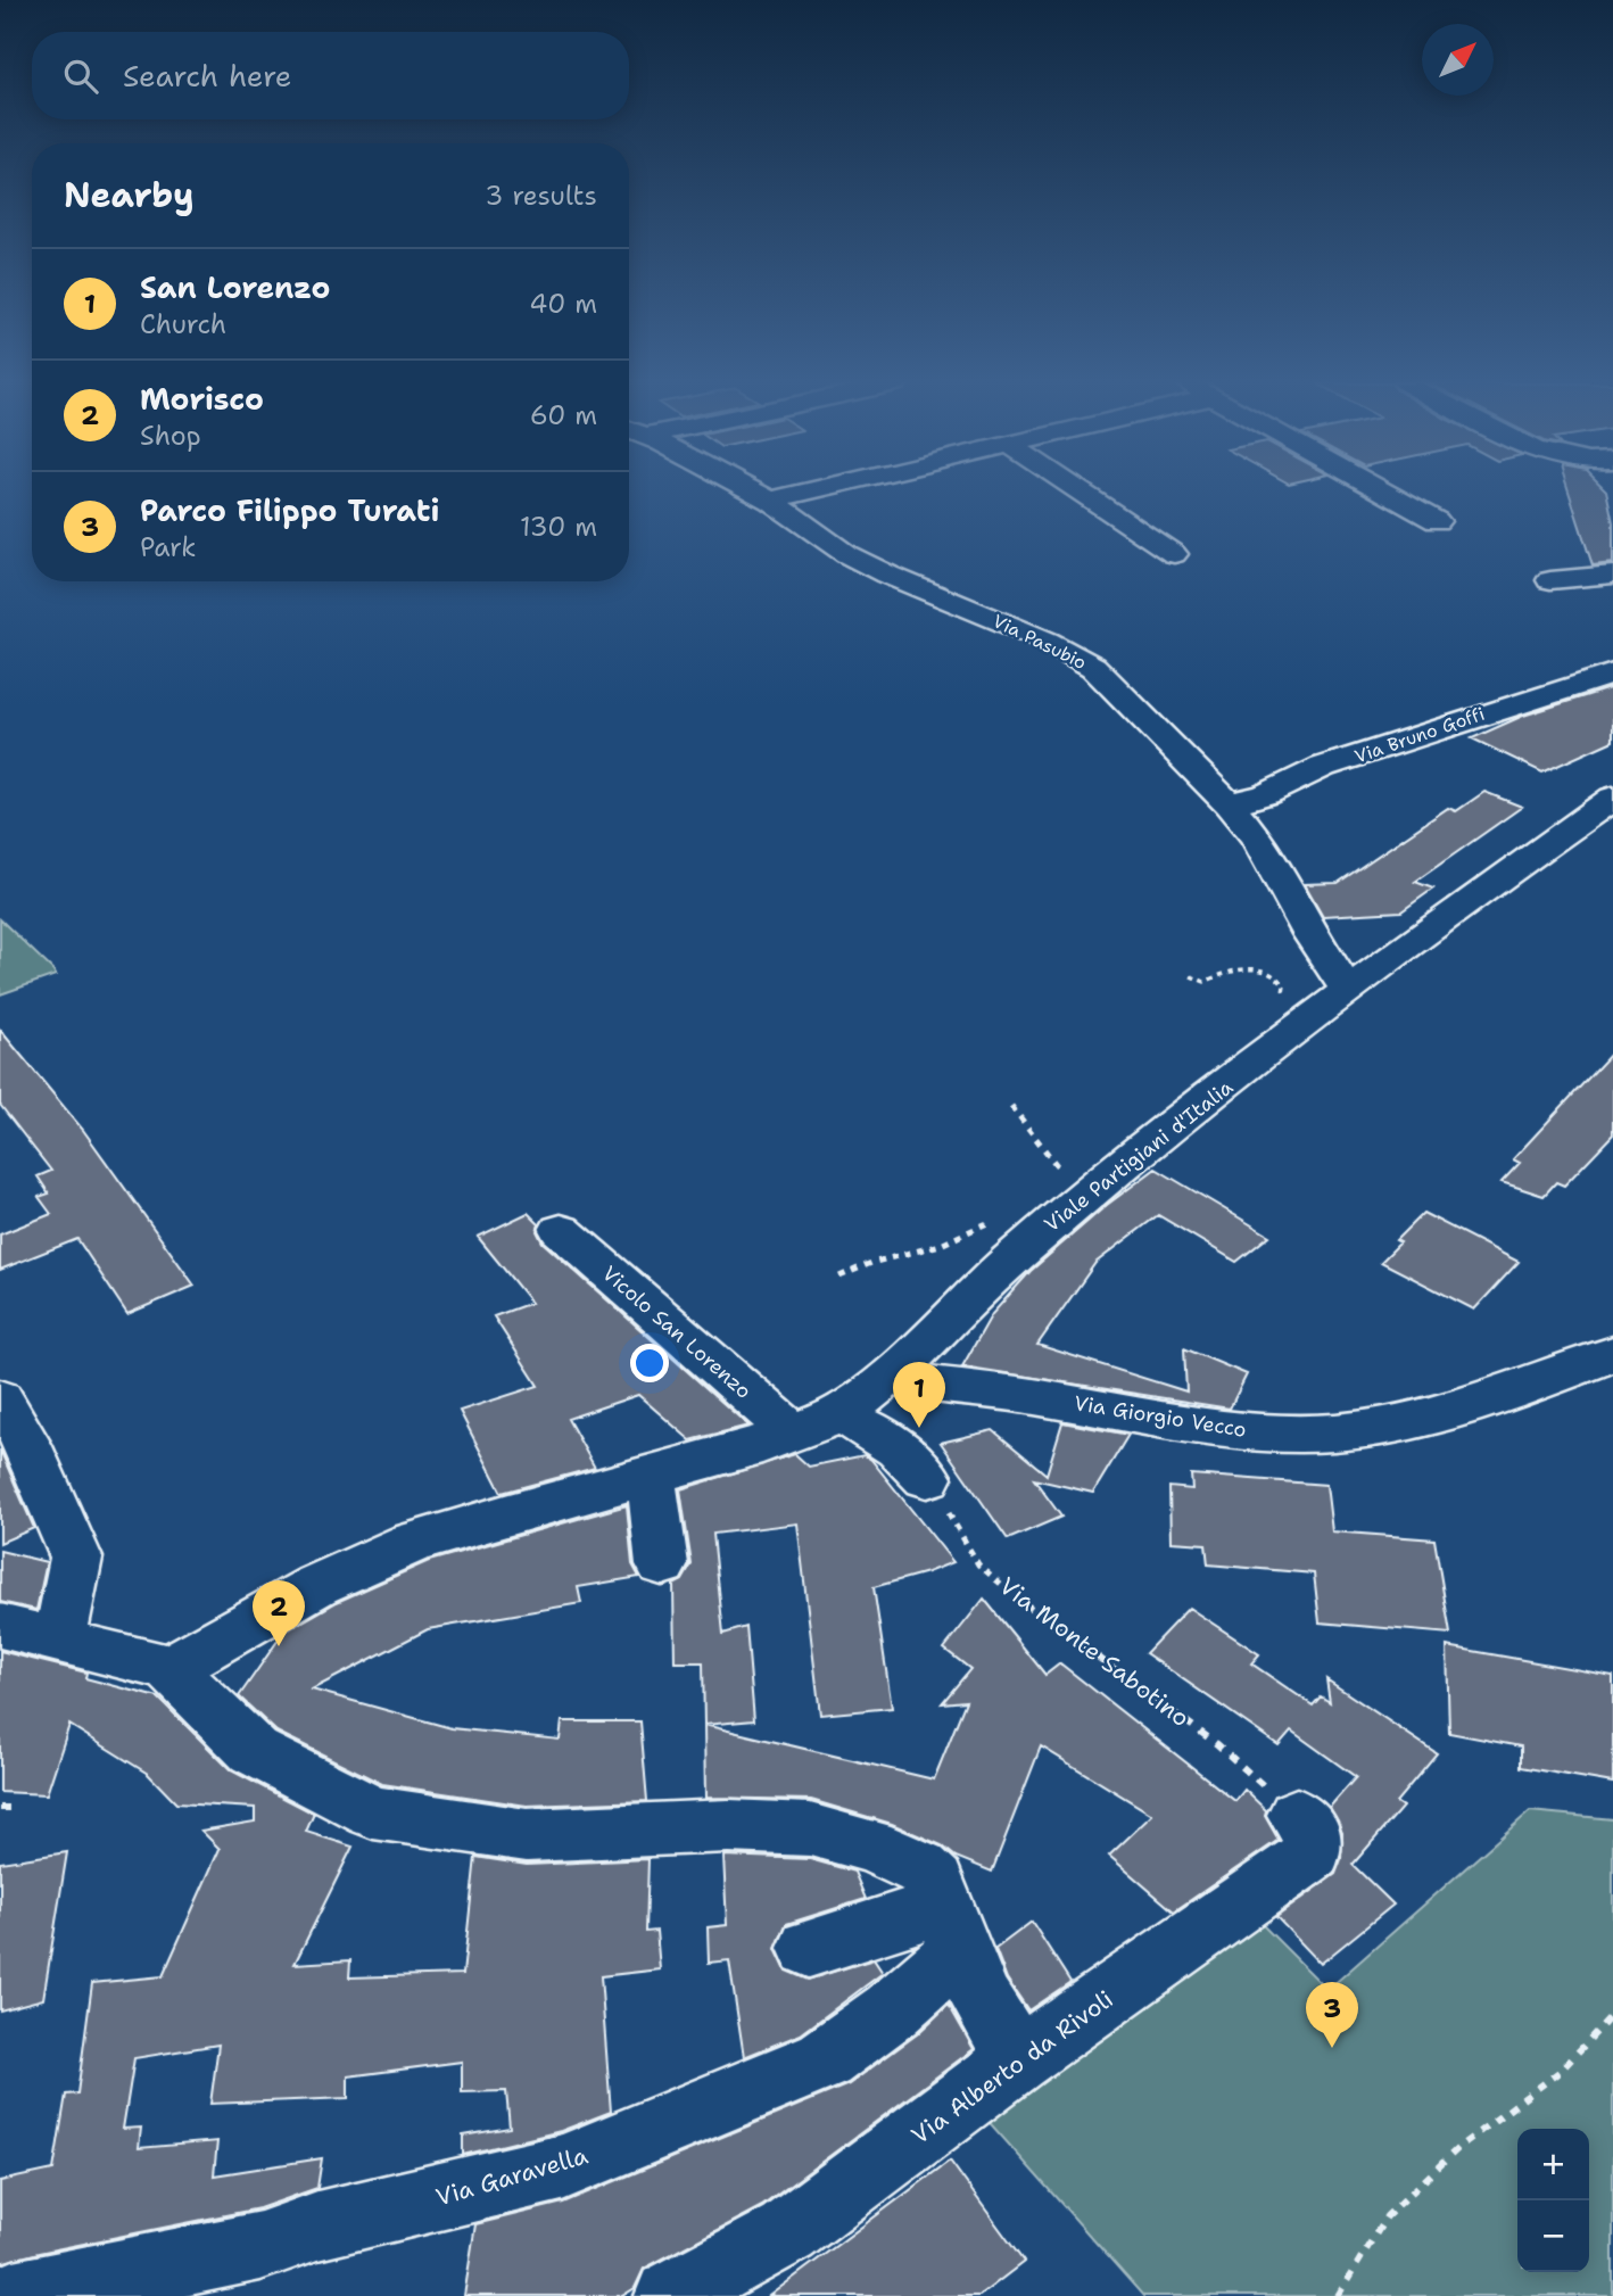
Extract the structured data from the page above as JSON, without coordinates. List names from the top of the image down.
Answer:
{
  "streets": {
    "street": [
      "Via Pasubio",
      "Via Bruno Goffi",
      "Viale Partigiani d'Italia",
      "Vicolo San Lorenzo",
      "Via Giorgio Vecco",
      "Via Alberto da Rivoli",
      "Via Garavella"
    ],
    "path": ["Via Monte Sabotino"]
  },
  "crossings": [
    ["Via Pasubio", "Via Bruno Goffi"],
    ["Via Pasubio", "Viale Partigiani d'Italia"],
    ["Viale Partigiani d'Italia", "Vicolo San Lorenzo"],
    ["Viale Partigiani d'Italia", "Via Giorgio Vecco"],
    ["Via Monte Sabotino", "Via Alberto da Rivoli"]
  ],
  "north": "top right",
  "page": {
    "search": "Search here",
    "heading": ["Nearby", "3 results"],
    "list": [
      {
        "mark": "1",
        "name": "San Lorenzo",
        "note": "Church",
        "value": "40 m"
      },
      {
        "mark": "2",
        "name": "Morisco",
        "note": "Shop",
        "value": "60 m"
      },
      {
        "mark": "3",
        "name": "Parco Filippo Turati",
        "note": "Park",
        "value": "130 m"
      }
    ],
    "pins": ["1", "2", "3"],
    "map_buttons": ["+", "−"]
  }
}
